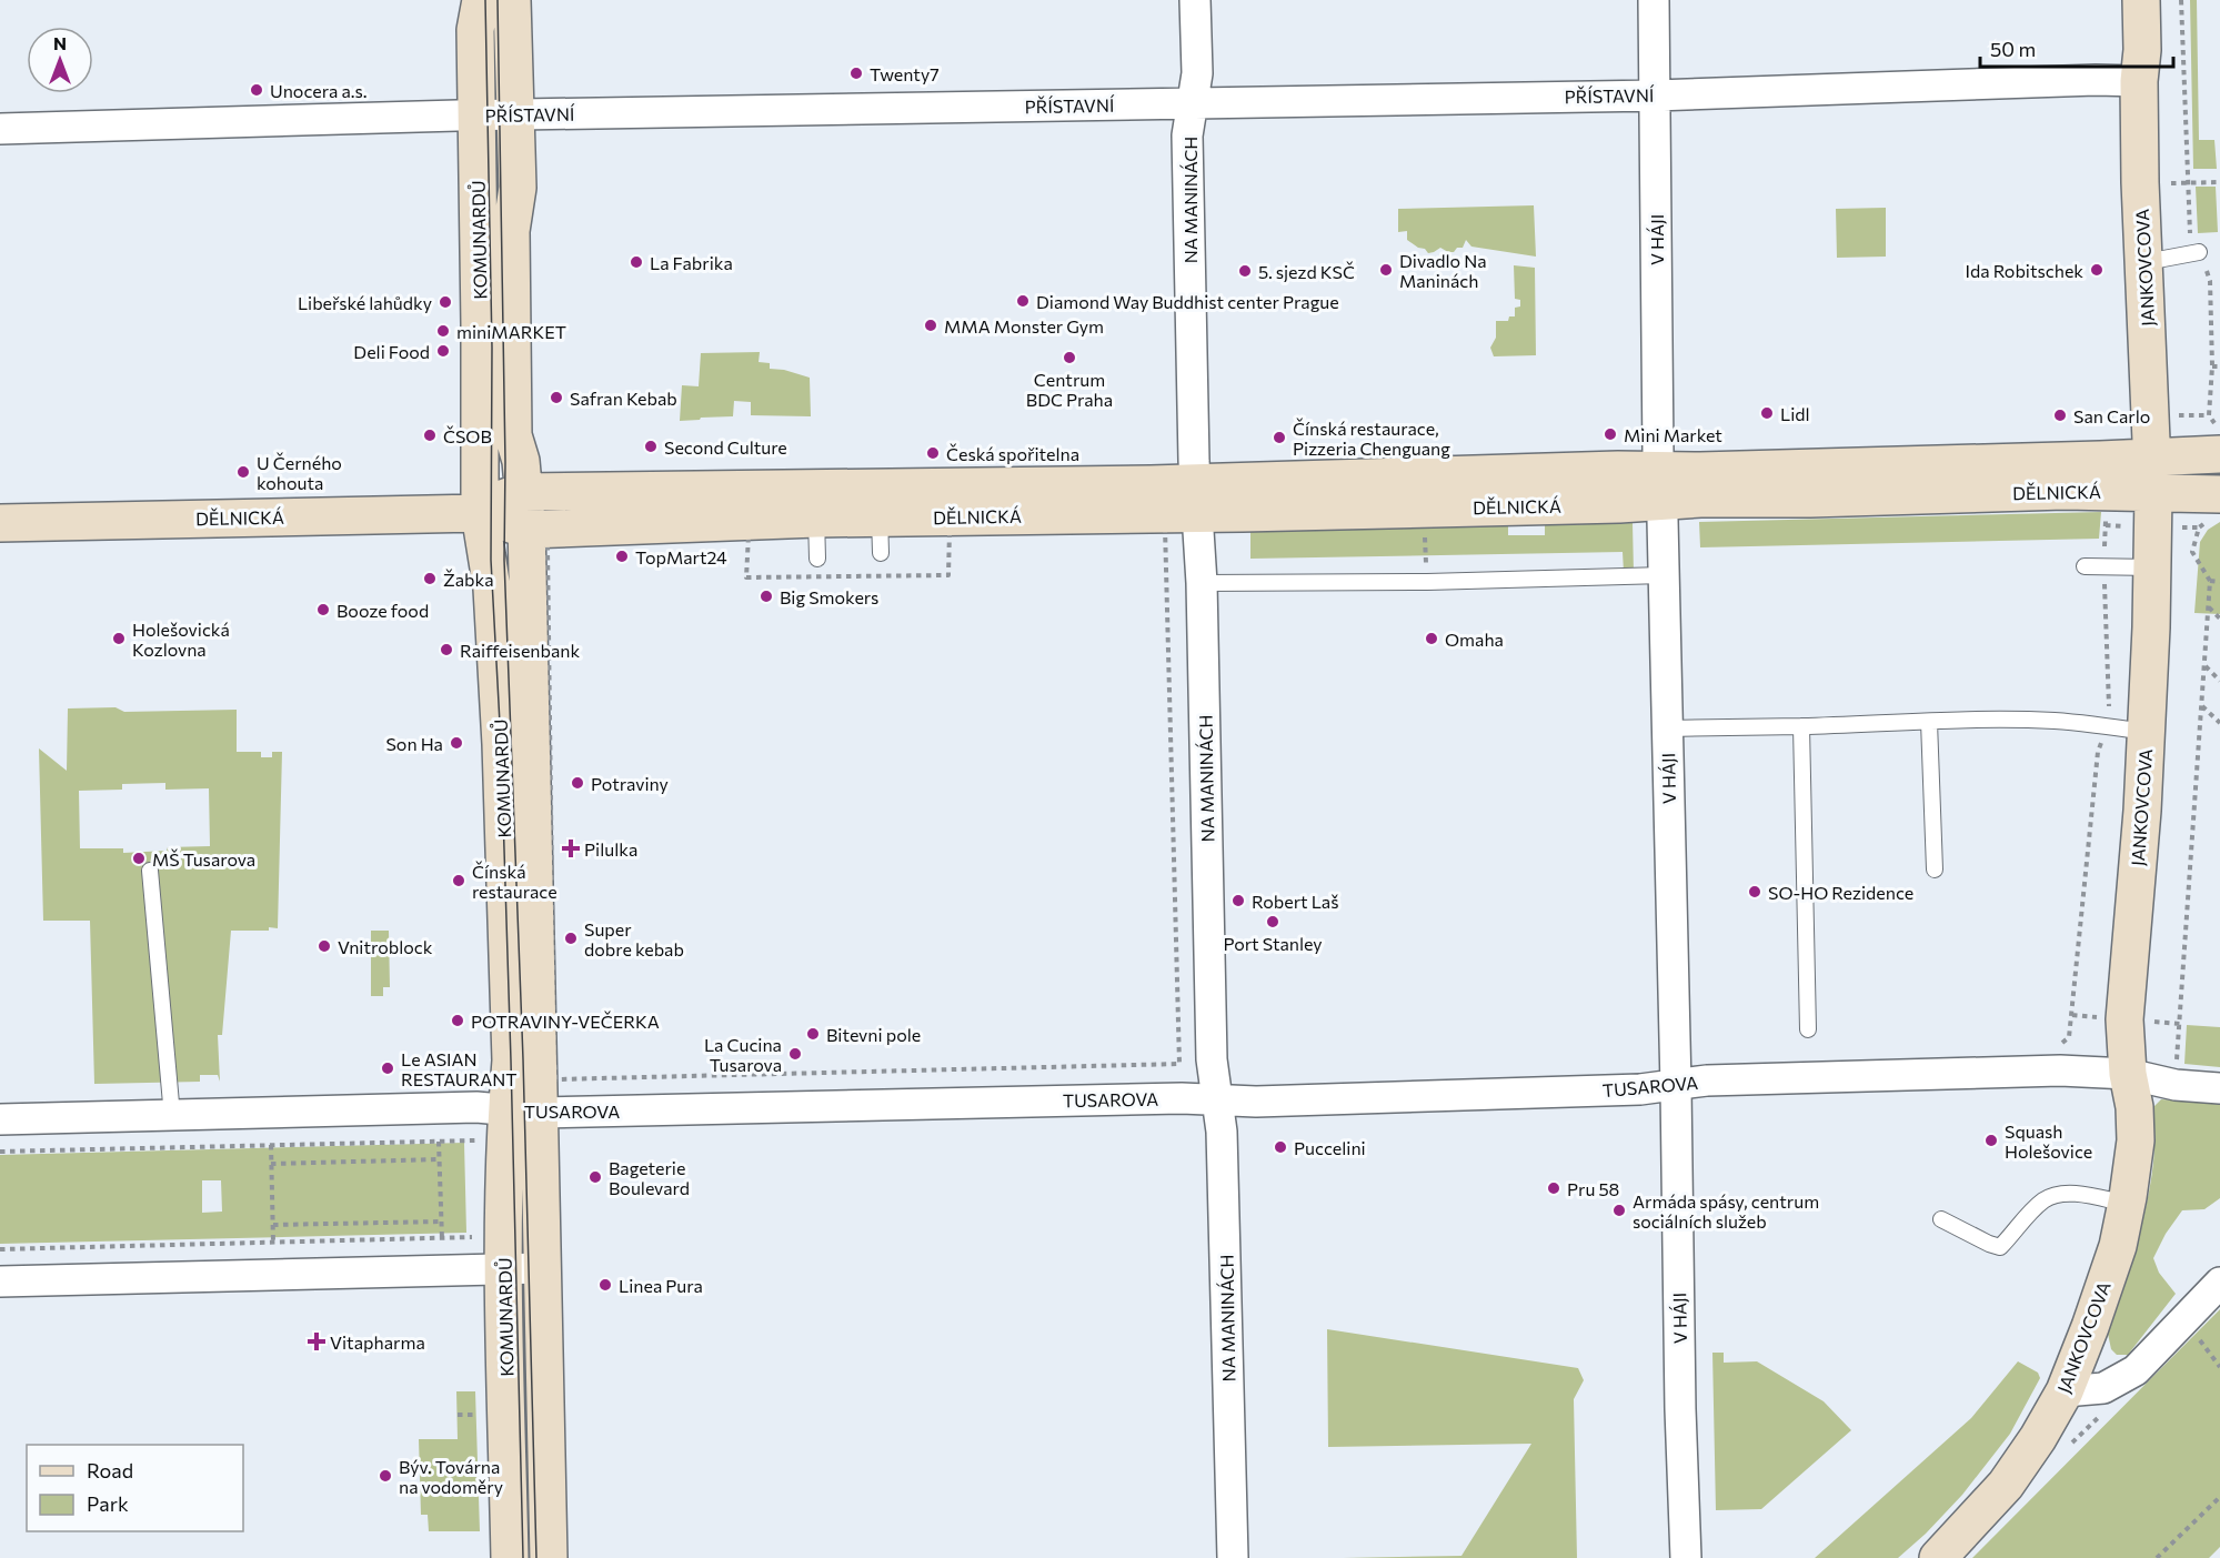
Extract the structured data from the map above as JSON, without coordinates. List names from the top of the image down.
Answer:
{
  "streets": {
    "street": [
      "PŘÍSTAVNÍ",
      "NA MANINÁCH",
      "KOMUNARDŮ",
      "V HÁJI",
      "JANKOVCOVA",
      "DĚLNICKÁ",
      "TUSAROVA"
    ]
  },
  "crossings": [
    ["PŘÍSTAVNÍ", "NA MANINÁCH"],
    ["PŘÍSTAVNÍ", "KOMUNARDŮ"],
    ["PŘÍSTAVNÍ", "V HÁJI"],
    ["PŘÍSTAVNÍ", "JANKOVCOVA"],
    ["NA MANINÁCH", "DĚLNICKÁ"],
    ["NA MANINÁCH", "TUSAROVA"],
    ["KOMUNARDŮ", "DĚLNICKÁ"],
    ["KOMUNARDŮ", "TUSAROVA"],
    ["V HÁJI", "DĚLNICKÁ"],
    ["V HÁJI", "TUSAROVA"],
    ["JANKOVCOVA", "DĚLNICKÁ"],
    ["JANKOVCOVA", "TUSAROVA"]
  ],
  "places": {
    "other": [
      "Twenty7",
      "Unocera a.s.",
      "La Fabrika",
      "Divadlo Na Maninách",
      "Ida Robitschek",
      "5. sjezd KSČ",
      "Diamond Way Buddhist center Prague",
      "Libeřské lahůdky",
      "MMA Monster Gym",
      "miniMARKET",
      "Deli Food",
      "Centrum BDC Praha",
      "Safran Kebab",
      "Lidl",
      "San Carlo",
      "Mini Market",
      "ČSOB",
      "Čínská restaurace, Pizzeria Chenguang",
      "Second Culture",
      "Česká spořitelna",
      "U Černého kohouta",
      "TopMart24",
      "Žabka",
      "Big Smokers",
      "Booze food",
      "Holešovická Kozlovna",
      "Omaha",
      "Raiffeisenbank",
      "Son Ha",
      "Potraviny",
      "MŠ Tusarova",
      "Čínská restaurace",
      "SO-HO Rezidence",
      "Robert Laš",
      "Port Stanley",
      "Super dobre kebab",
      "Vnitroblock",
      "POTRAVINY-VEČERKA",
      "Bitevni pole",
      "La Cucina Tusarova",
      "Le ASIAN RESTAURANT",
      "Squash Holešovice",
      "Puccelini",
      "Bageterie Boulevard",
      "Pru 58",
      "Armáda spásy, centrum sociálních služeb",
      "Linea Pura",
      "Býv. Továrna na vodoměry"
    ],
    "health": ["Pilulka", "Vitapharma"]
  },
  "legend": ["Road", "Park"],
  "scale_bar": "50 m",
  "north": "top"
}
